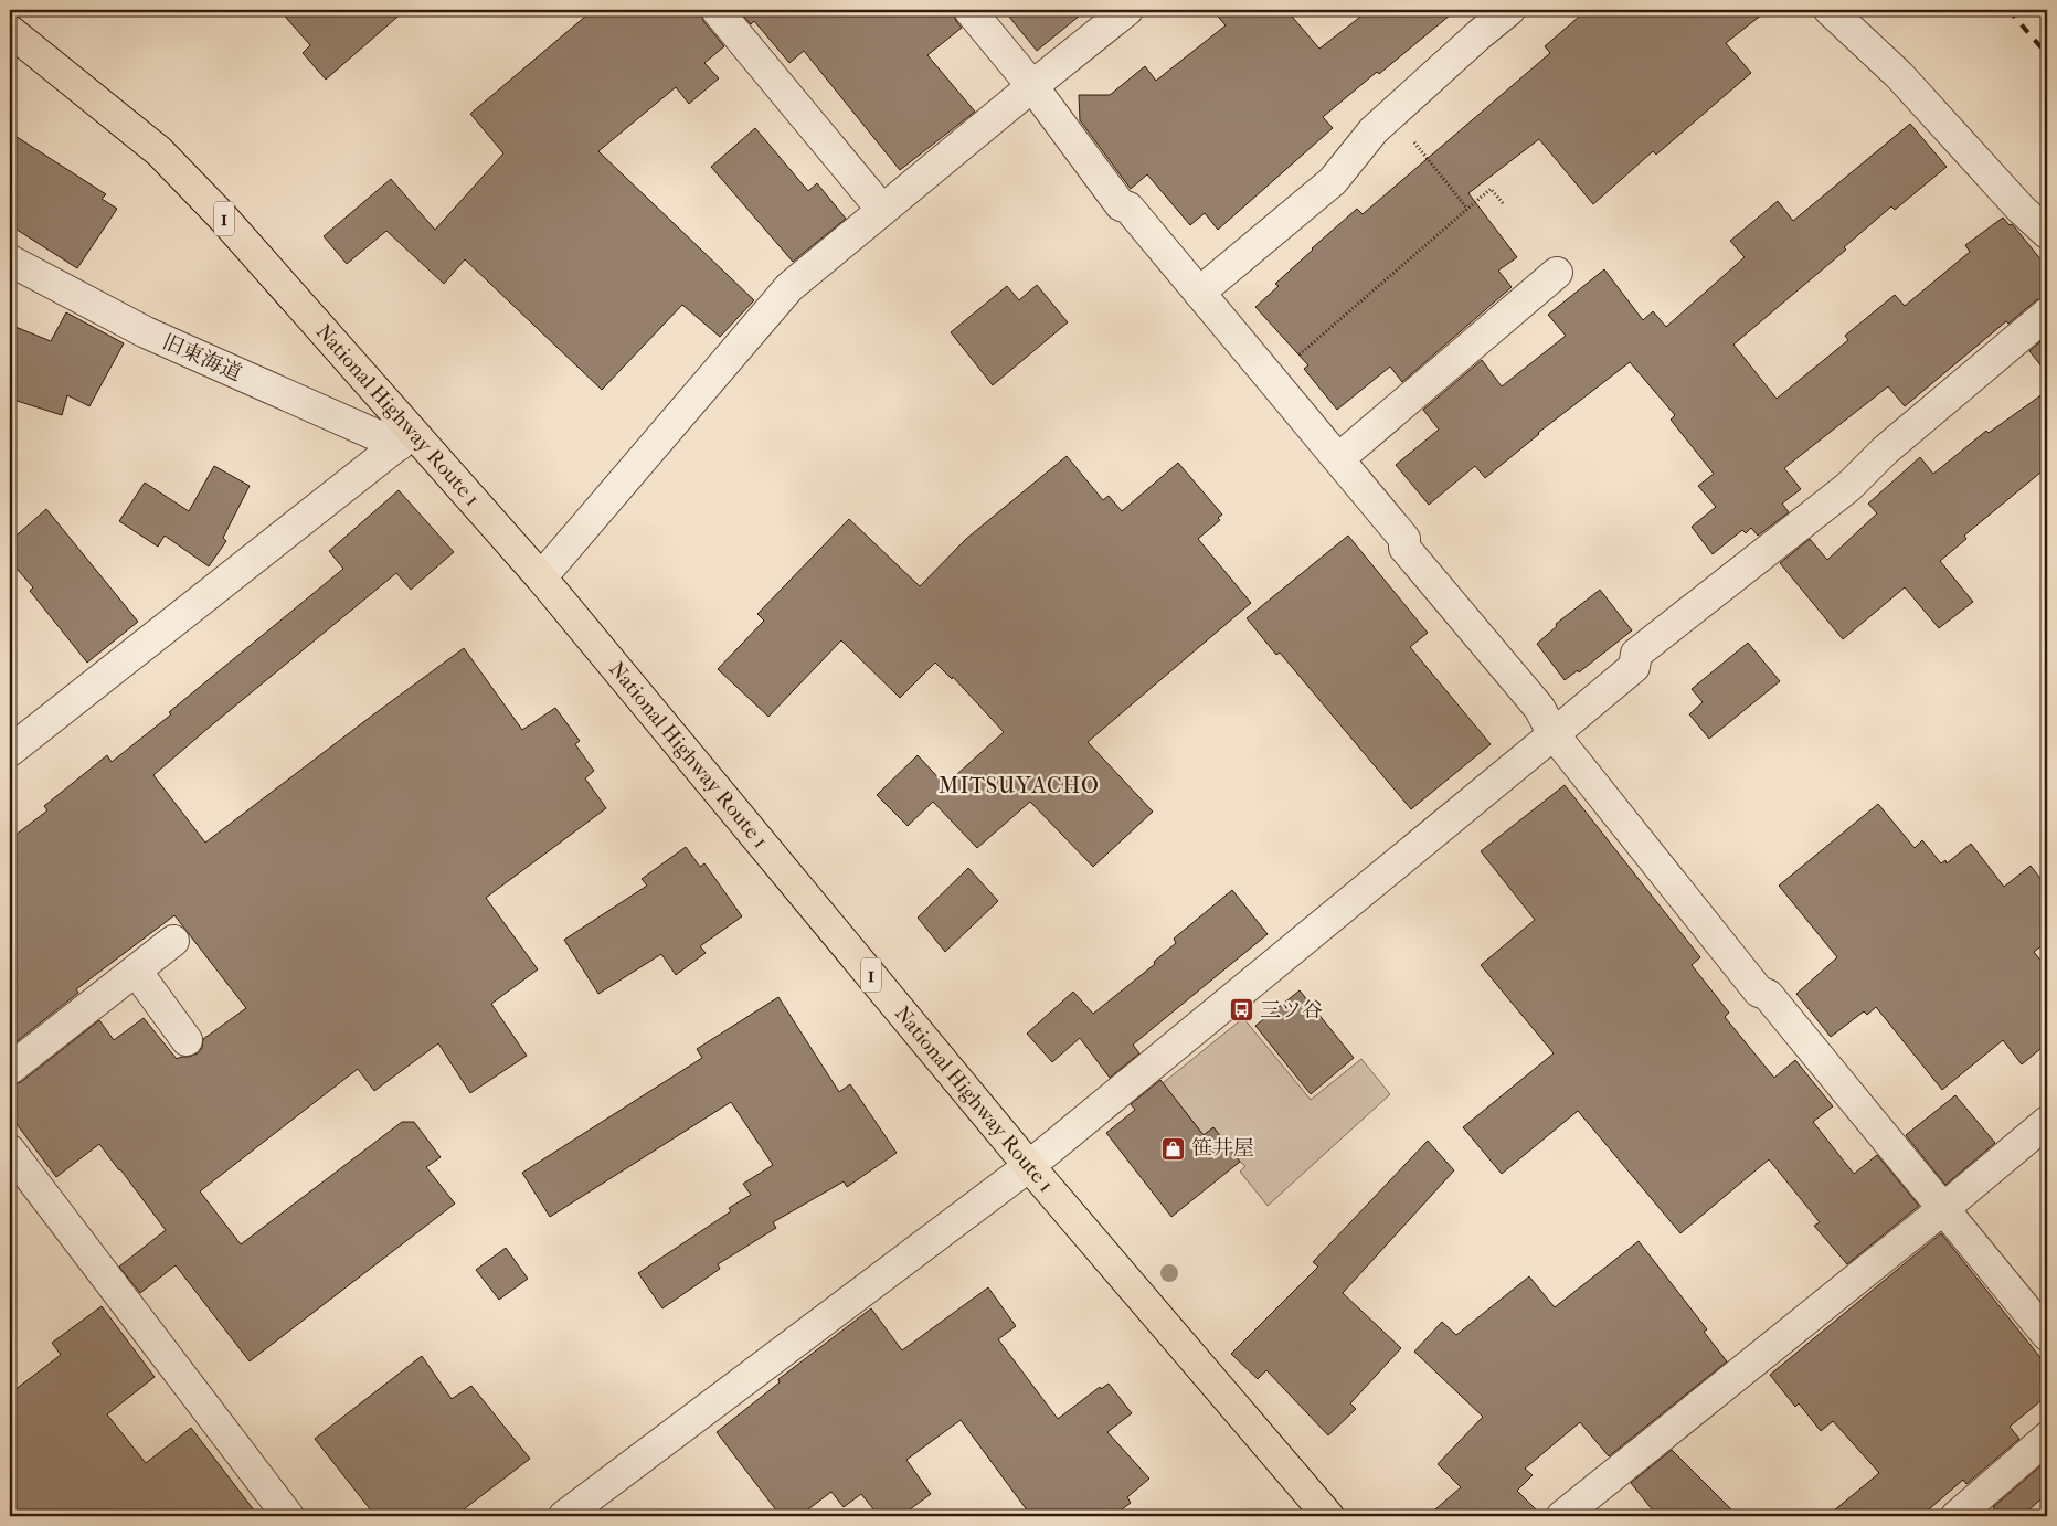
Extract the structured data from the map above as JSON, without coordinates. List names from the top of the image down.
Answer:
{
  "streets": {
    "highway": ["1", "National Highway Route 1"],
    "street": ["旧東海道"]
  },
  "crossings": [
    ["旧東海道", "National Highway Route 1"]
  ],
  "districts": ["MITSUYACHO"],
  "places": {
    "bus stop": ["三ツ谷"],
    "shop": ["笹井屋"]
  }
}
